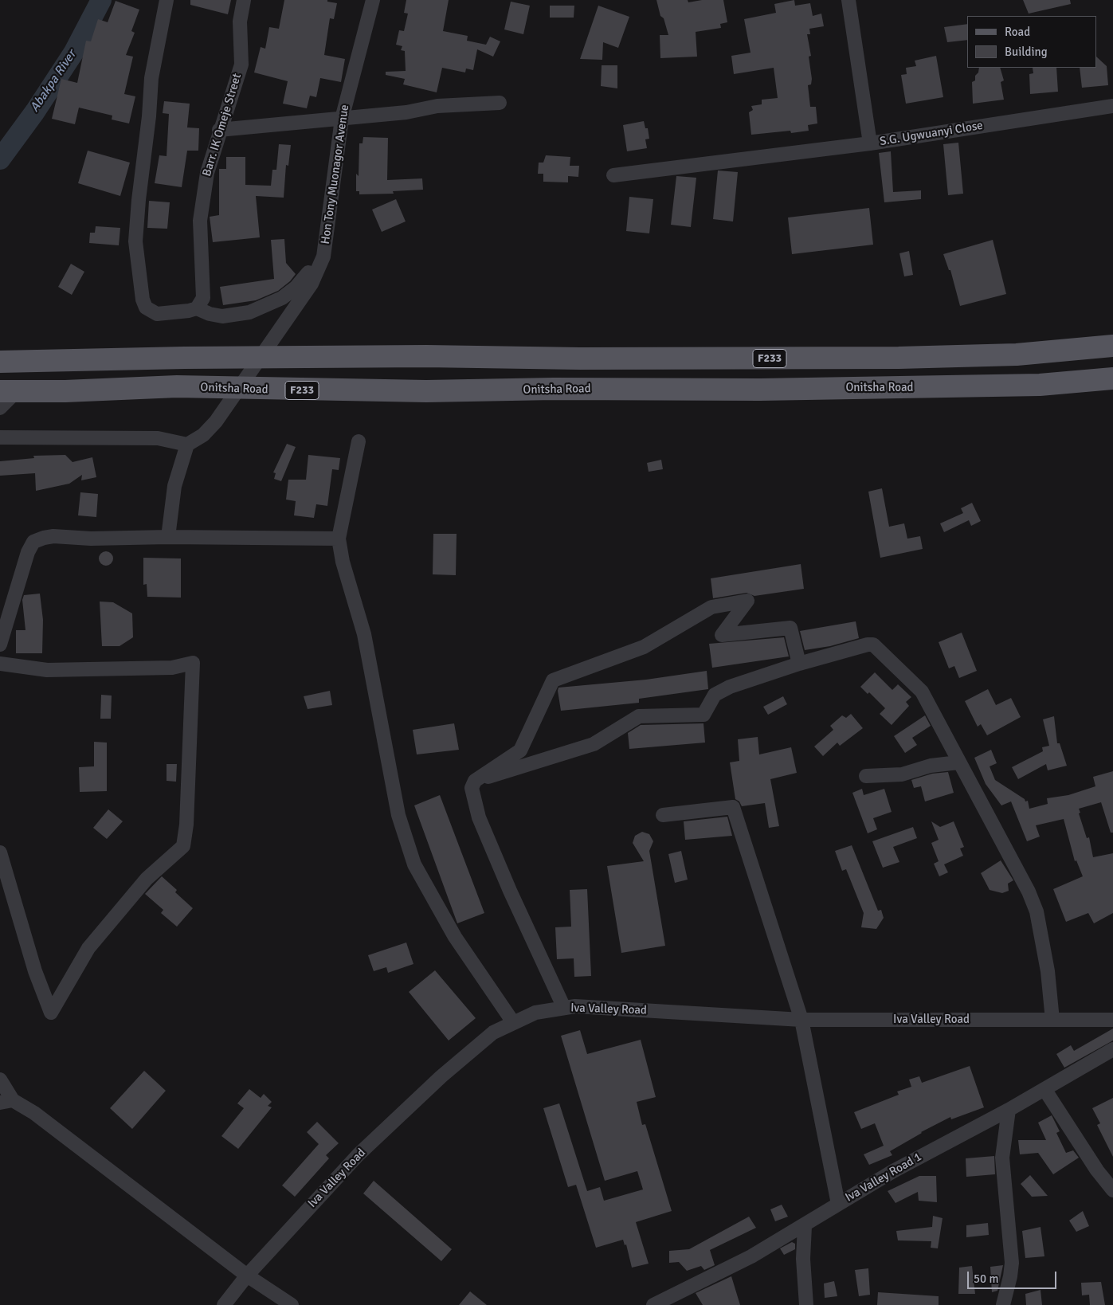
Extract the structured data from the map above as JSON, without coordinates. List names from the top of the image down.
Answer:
{
  "streets": {
    "main road": ["F233", "Onitsha Road"],
    "street": [
      "Barr. IK Omeje Street",
      "S.G. Ugwuanyi Close",
      "Hon Tony Muonagor Avenue",
      "Iva Valley Road",
      "Iva Valley Road 1"
    ]
  },
  "water": ["Abakpa River"],
  "legend": ["Road", "Building"],
  "scale_bar": "50 m"
}
